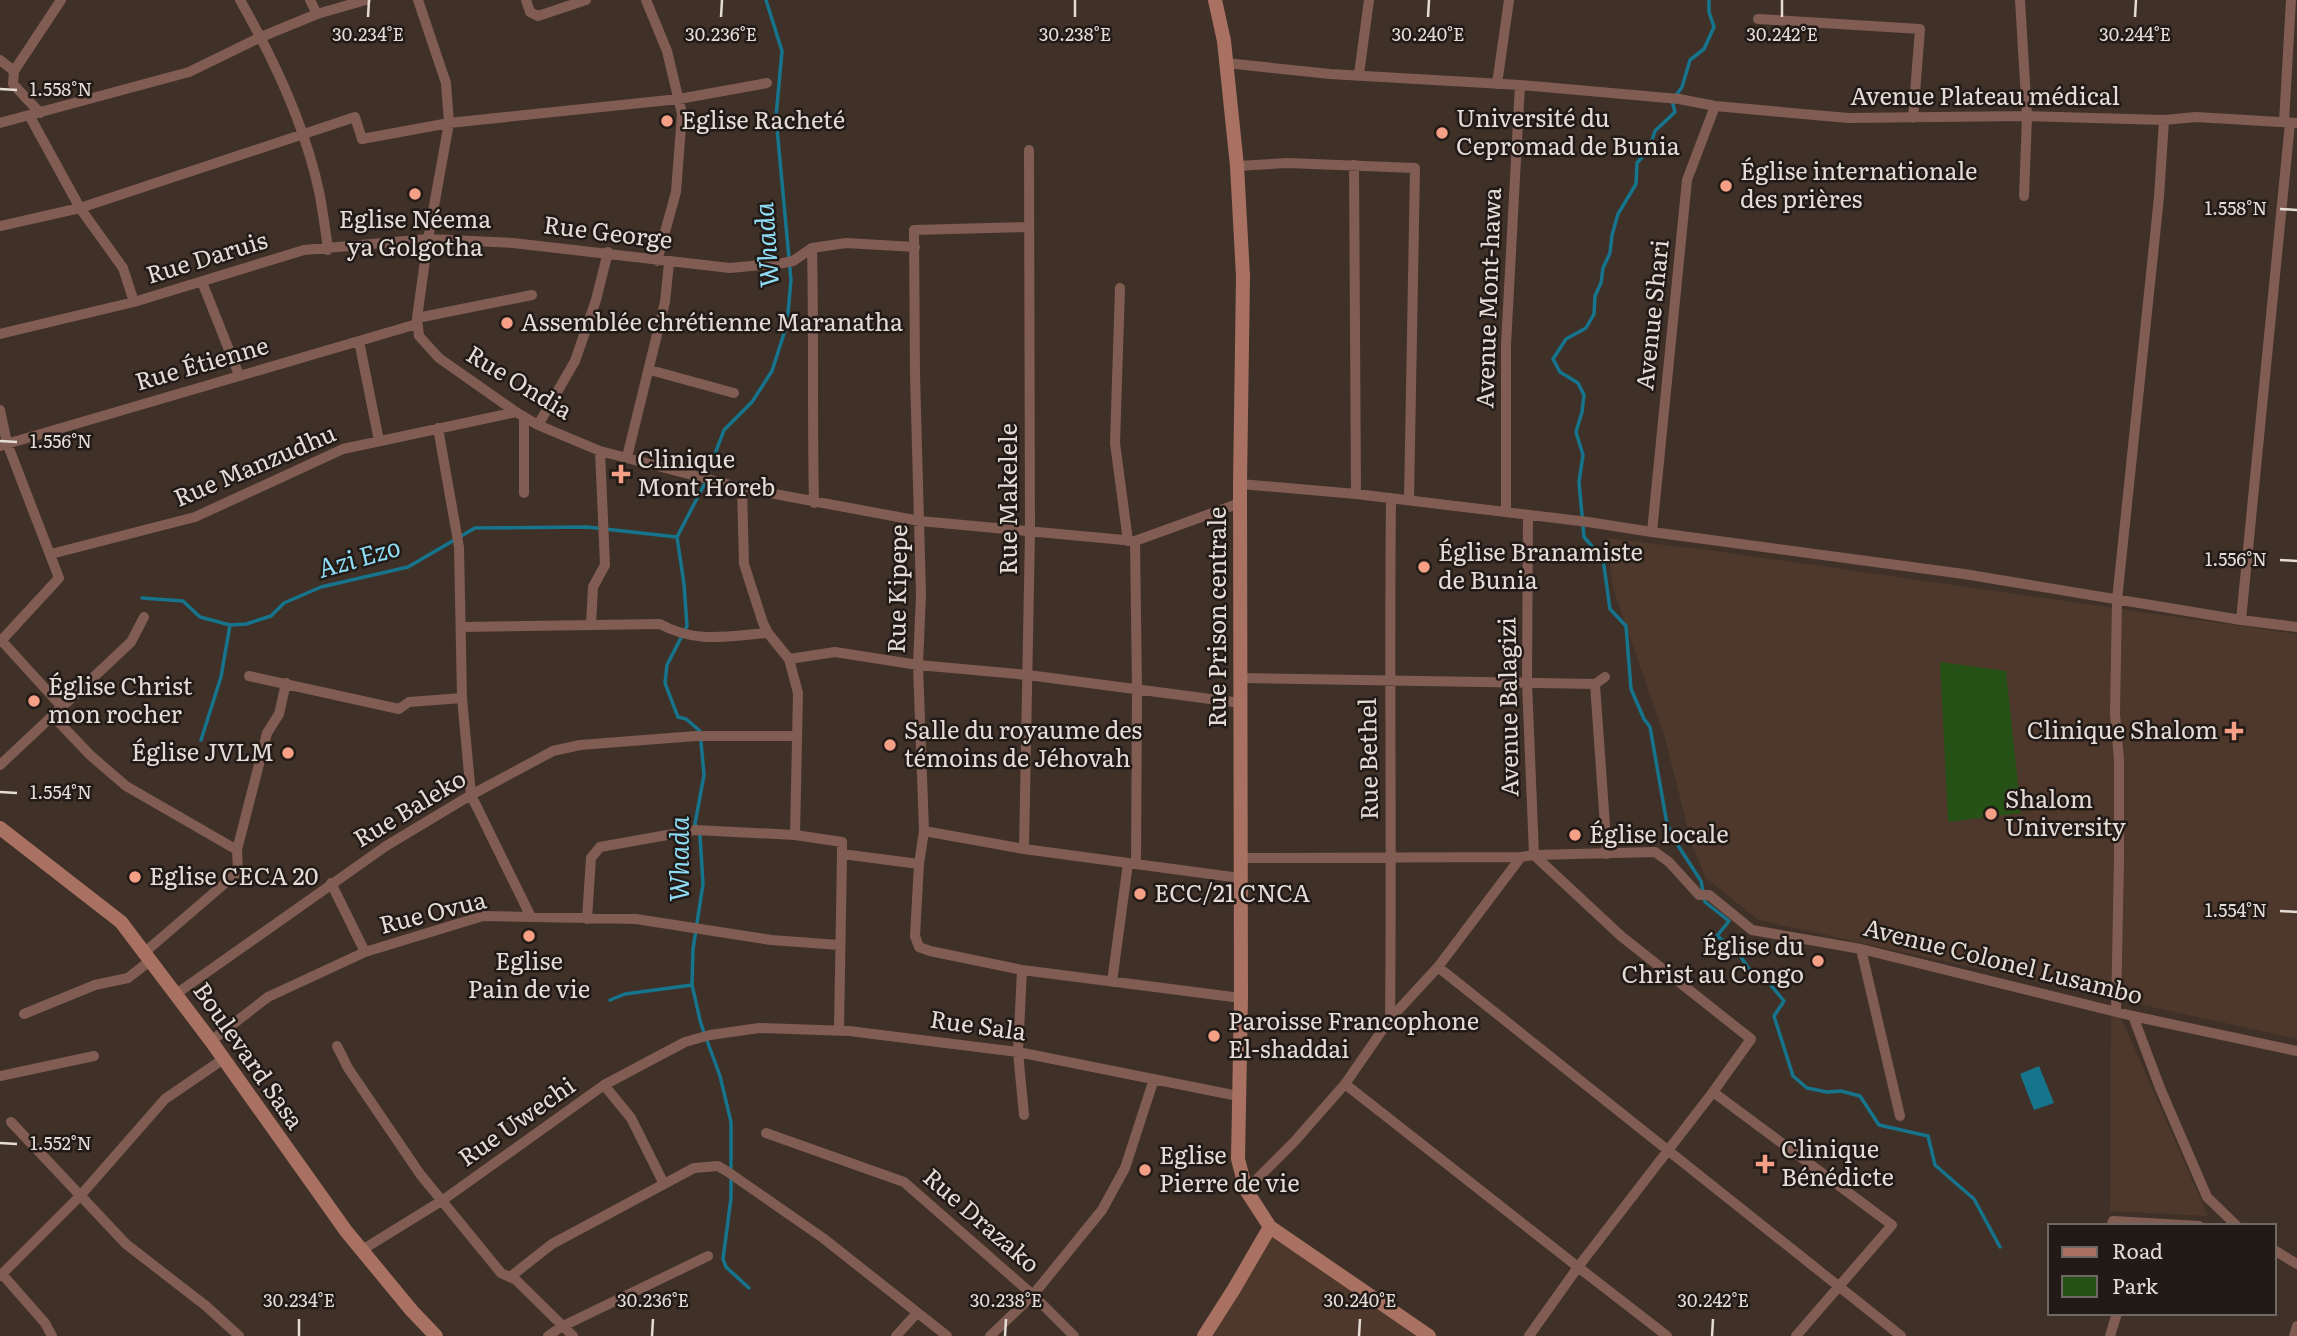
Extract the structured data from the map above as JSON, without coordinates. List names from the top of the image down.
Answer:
{
  "streets": {
    "street": [
      "Avenue Plateau médical",
      "Rue George",
      "Rue Daruis",
      "Avenue Mont-hawa",
      "Avenue Shari",
      "Rue Étienne",
      "Rue Ondia",
      "Rue Manzudhu",
      "Rue Makelele",
      "Rue Kipepe",
      "Rue Prison centrale",
      "Avenue Balagizi",
      "Rue Bethel",
      "Rue Baleko",
      "Rue Ovua",
      "Avenue Colonel Lusambo",
      "Rue Sala",
      "Boulevard Sasa",
      "Rue Uwechi",
      "Rue Drazako"
    ]
  },
  "crossings": [
    ["Avenue Plateau médical", "Avenue Mont-hawa"],
    ["Avenue Plateau médical", "Avenue Shari"],
    ["Avenue Plateau médical", "Rue Prison centrale"],
    ["Rue George", "Rue Daruis"],
    ["Rue Étienne", "Rue Ondia"],
    ["Rue Ondia", "Rue Manzudhu"],
    ["Rue Ondia", "Rue Makelele"],
    ["Rue Ondia", "Rue Kipepe"],
    ["Rue Makelele", "Rue Kipepe"],
    ["Rue Prison centrale", "Avenue Colonel Lusambo"],
    ["Rue Prison centrale", "Rue Sala"],
    ["Avenue Balagizi", "Avenue Colonel Lusambo"],
    ["Rue Bethel", "Avenue Colonel Lusambo"],
    ["Rue Baleko", "Boulevard Sasa"],
    ["Rue Ovua", "Boulevard Sasa"],
    ["Rue Sala", "Rue Uwechi"],
    ["Boulevard Sasa", "Rue Uwechi"]
  ],
  "water": ["Whada", "Azi Ezo"],
  "places": {
    "other": [
      "Eglise Racheté",
      "Université du Cepromad de Bunia",
      "Église internationale des prières",
      "Eglise Néema ya Golgotha",
      "Assemblée chrétienne Maranatha",
      "Église Branamiste de Bunia",
      "Église Christ mon rocher",
      "Salle du royaume des témoins de Jéhovah",
      "Église JVLM",
      "Shalom University",
      "Église locale",
      "Eglise CECA 20",
      "ECC/21 CNCA",
      "Eglise Pain de vie",
      "Église du Christ au Congo",
      "Paroisse Francophone El-shaddai",
      "Eglise Pierre de vie"
    ],
    "health": ["Clinique Mont Horeb", "Clinique Shalom", "Clinique Bénédicte"]
  },
  "legend": ["Road", "Park"],
  "coordinates": [
    "30.234°E",
    "30.236°E",
    "30.238°E",
    "30.240°E",
    "30.242°E",
    "30.244°E",
    "1.558°N",
    "1.556°N",
    "1.554°N",
    "1.552°N"
  ]
}
